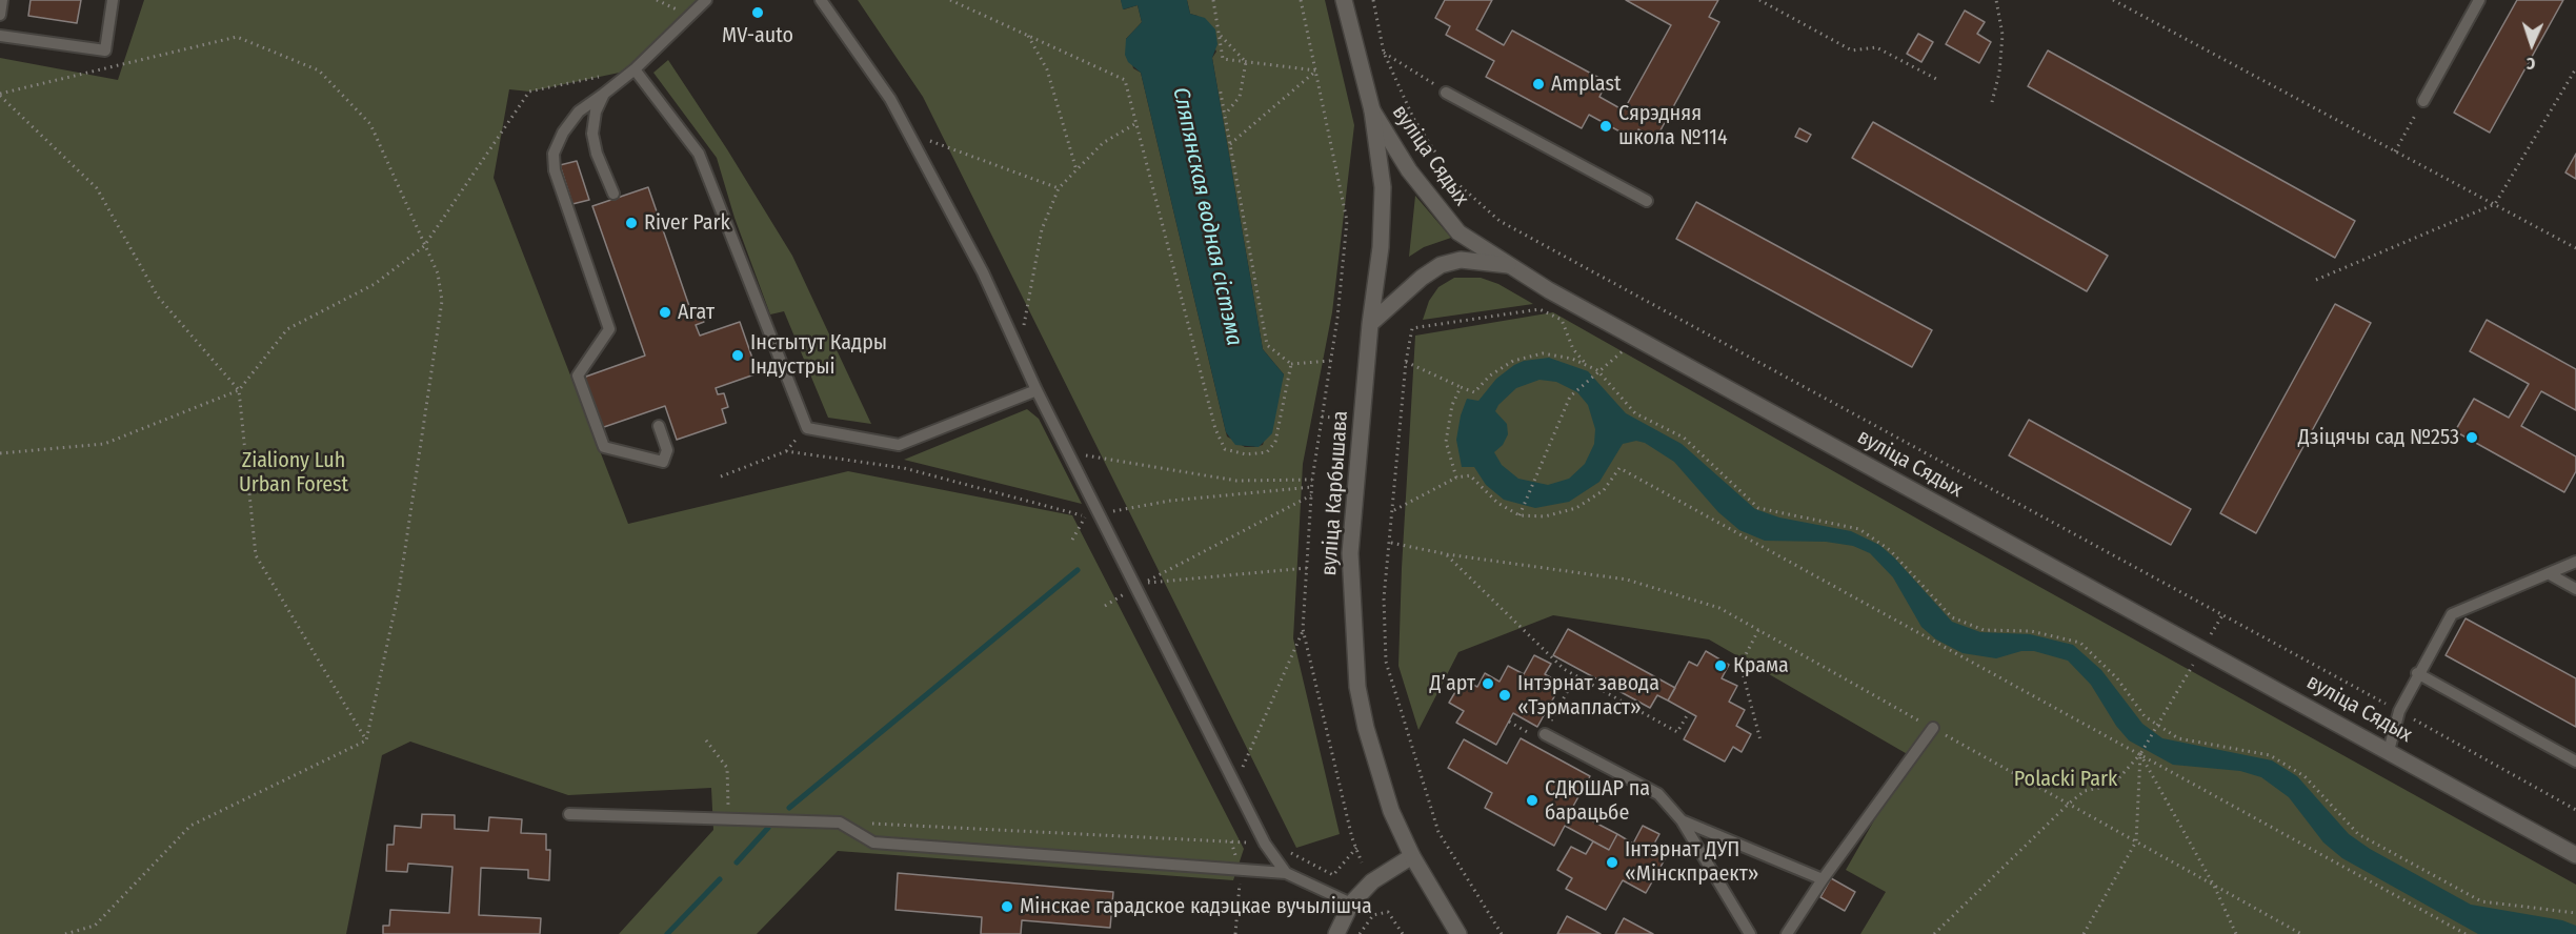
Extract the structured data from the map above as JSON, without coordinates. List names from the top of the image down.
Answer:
{
  "streets": {
    "street": ["вуліца Сядых", "вуліца Карбышава"]
  },
  "crossings": [
    ["вуліца Сядых", "вуліца Карбышава"]
  ],
  "water": ["Сляпянская водная сістэма"],
  "parks": ["Zialiony Luh Urban Forest", "Polacki Park"],
  "places": [
    "MV-auto",
    "Amplast",
    "Сярэдняя школа №114",
    "River Park",
    "Агат",
    "Інстытут Кадры Індустрыі",
    "Дзіцячы сад №253",
    "Крама",
    "Дʼарт",
    "Інтэрнат завода «Тэрмапласт»",
    "СДЮШАР па барацьбе",
    "Інтэрнат ДУП «Мінскпраект»",
    "Мінскае гарадское кадэцкае вучылішча"
  ],
  "north": "bottom"
}
